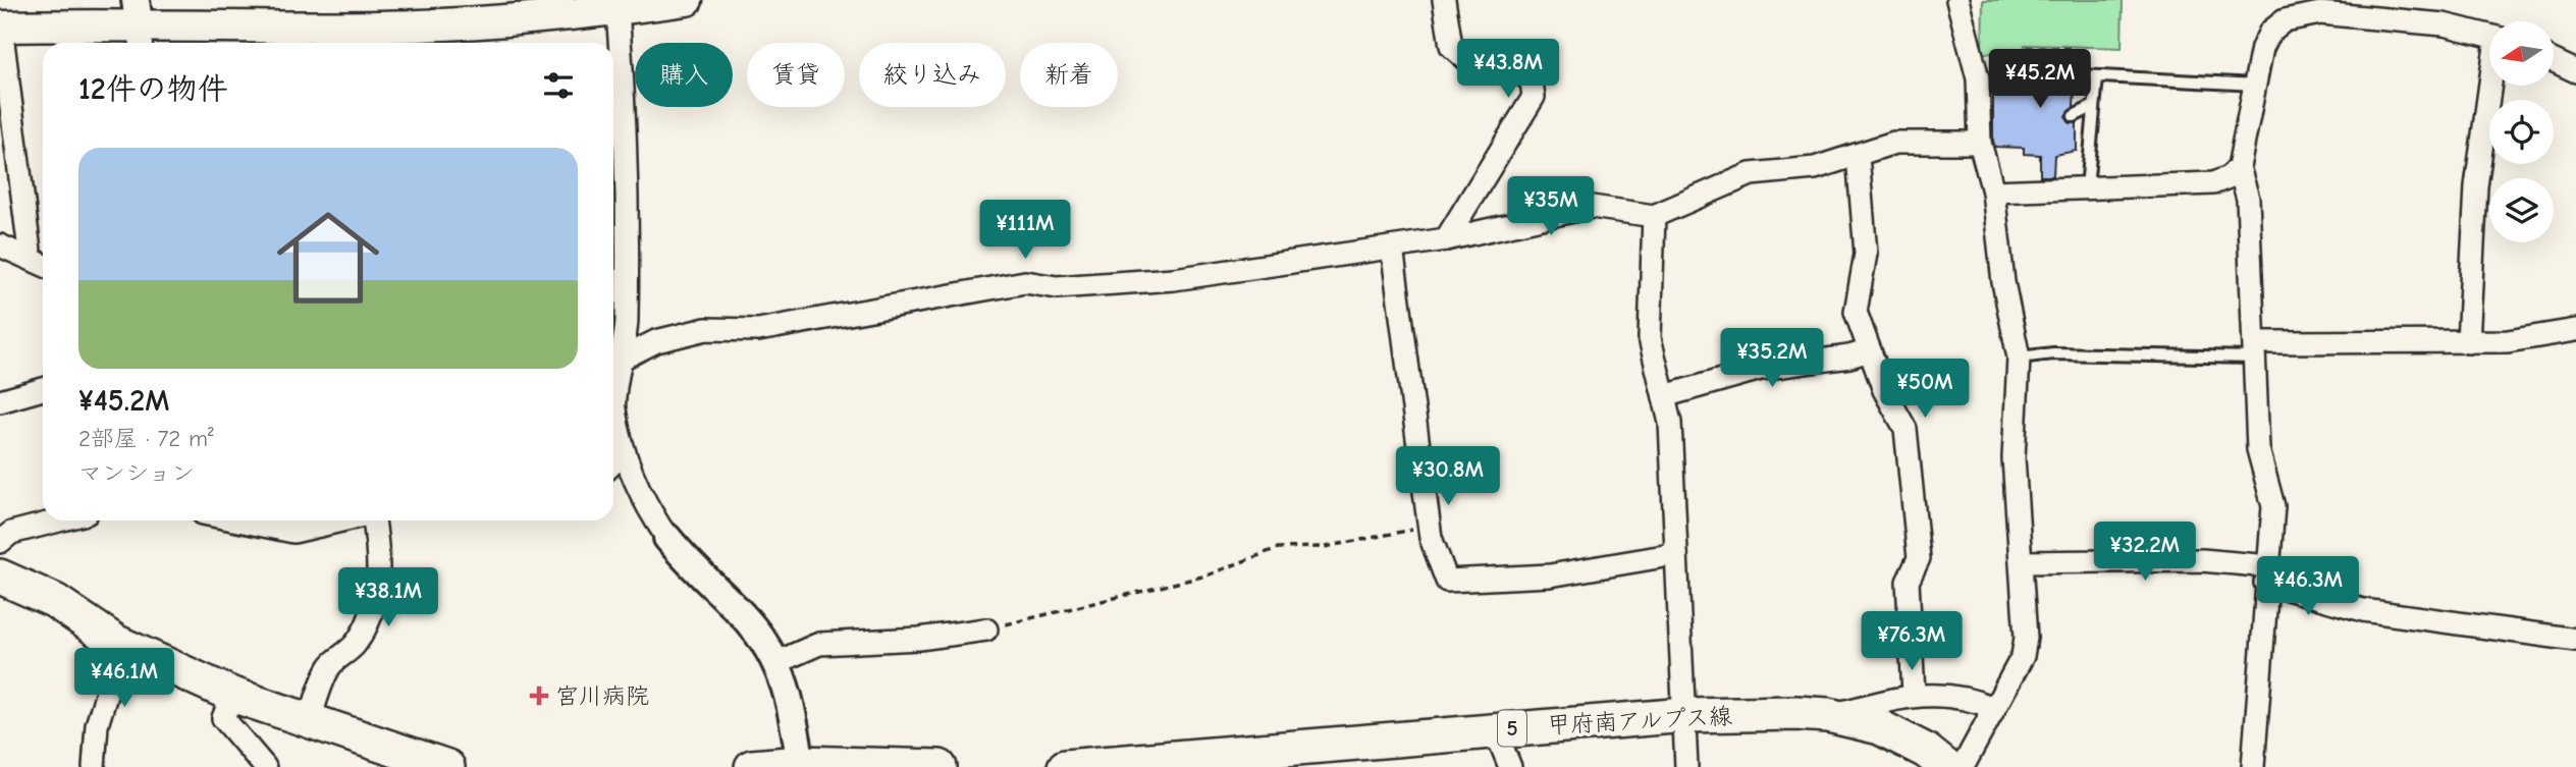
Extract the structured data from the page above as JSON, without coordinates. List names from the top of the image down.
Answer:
{
  "streets": {
    "main road": ["甲府南アルプス線", "5"]
  },
  "places": {
    "health": ["宮川病院"]
  },
  "north": "left",
  "page": {
    "price": [
      "¥43.8M",
      "¥45.2M",
      "¥35M",
      "¥111M",
      "¥35.2M",
      "¥50M",
      "¥30.8M",
      "¥32.2M",
      "¥46.3M",
      "¥38.1M",
      "¥76.3M",
      "¥46.1M"
    ],
    "chip": [
      "購入",
      "賃貸",
      "絞り込み",
      "新着"
    ],
    "heading": "12件の物件",
    "list": [
      {
        "name": "¥45.2M",
        "note": "2部屋 · 72 m² · マンション"
      }
    ]
  }
}
